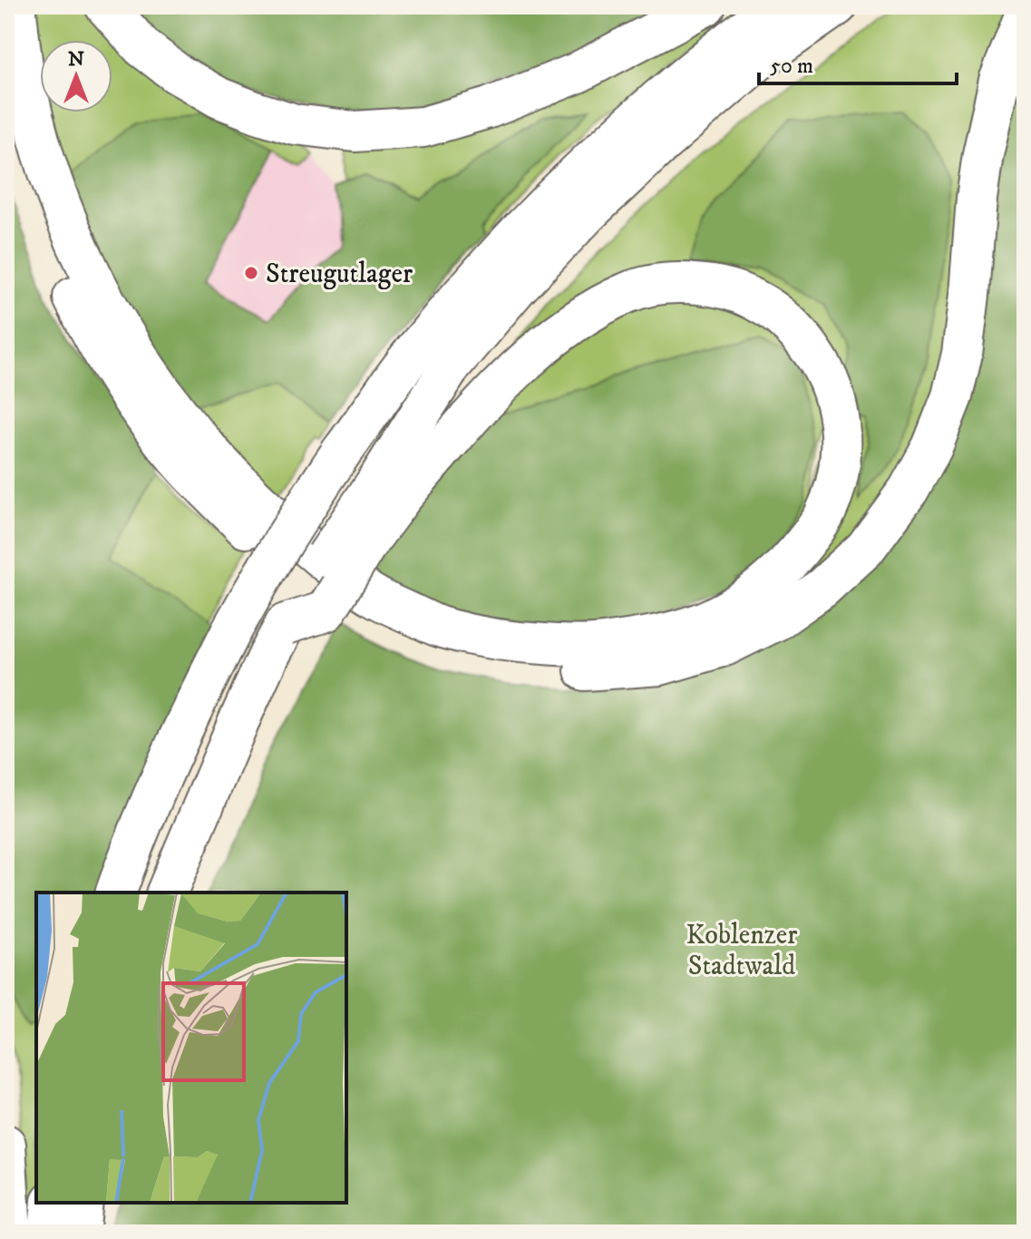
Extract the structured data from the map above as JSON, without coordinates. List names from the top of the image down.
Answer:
{
  "parks": ["Koblenzer Stadtwald"],
  "places": ["Streugutlager"],
  "scale_bar": "50 m",
  "north": "top"
}
